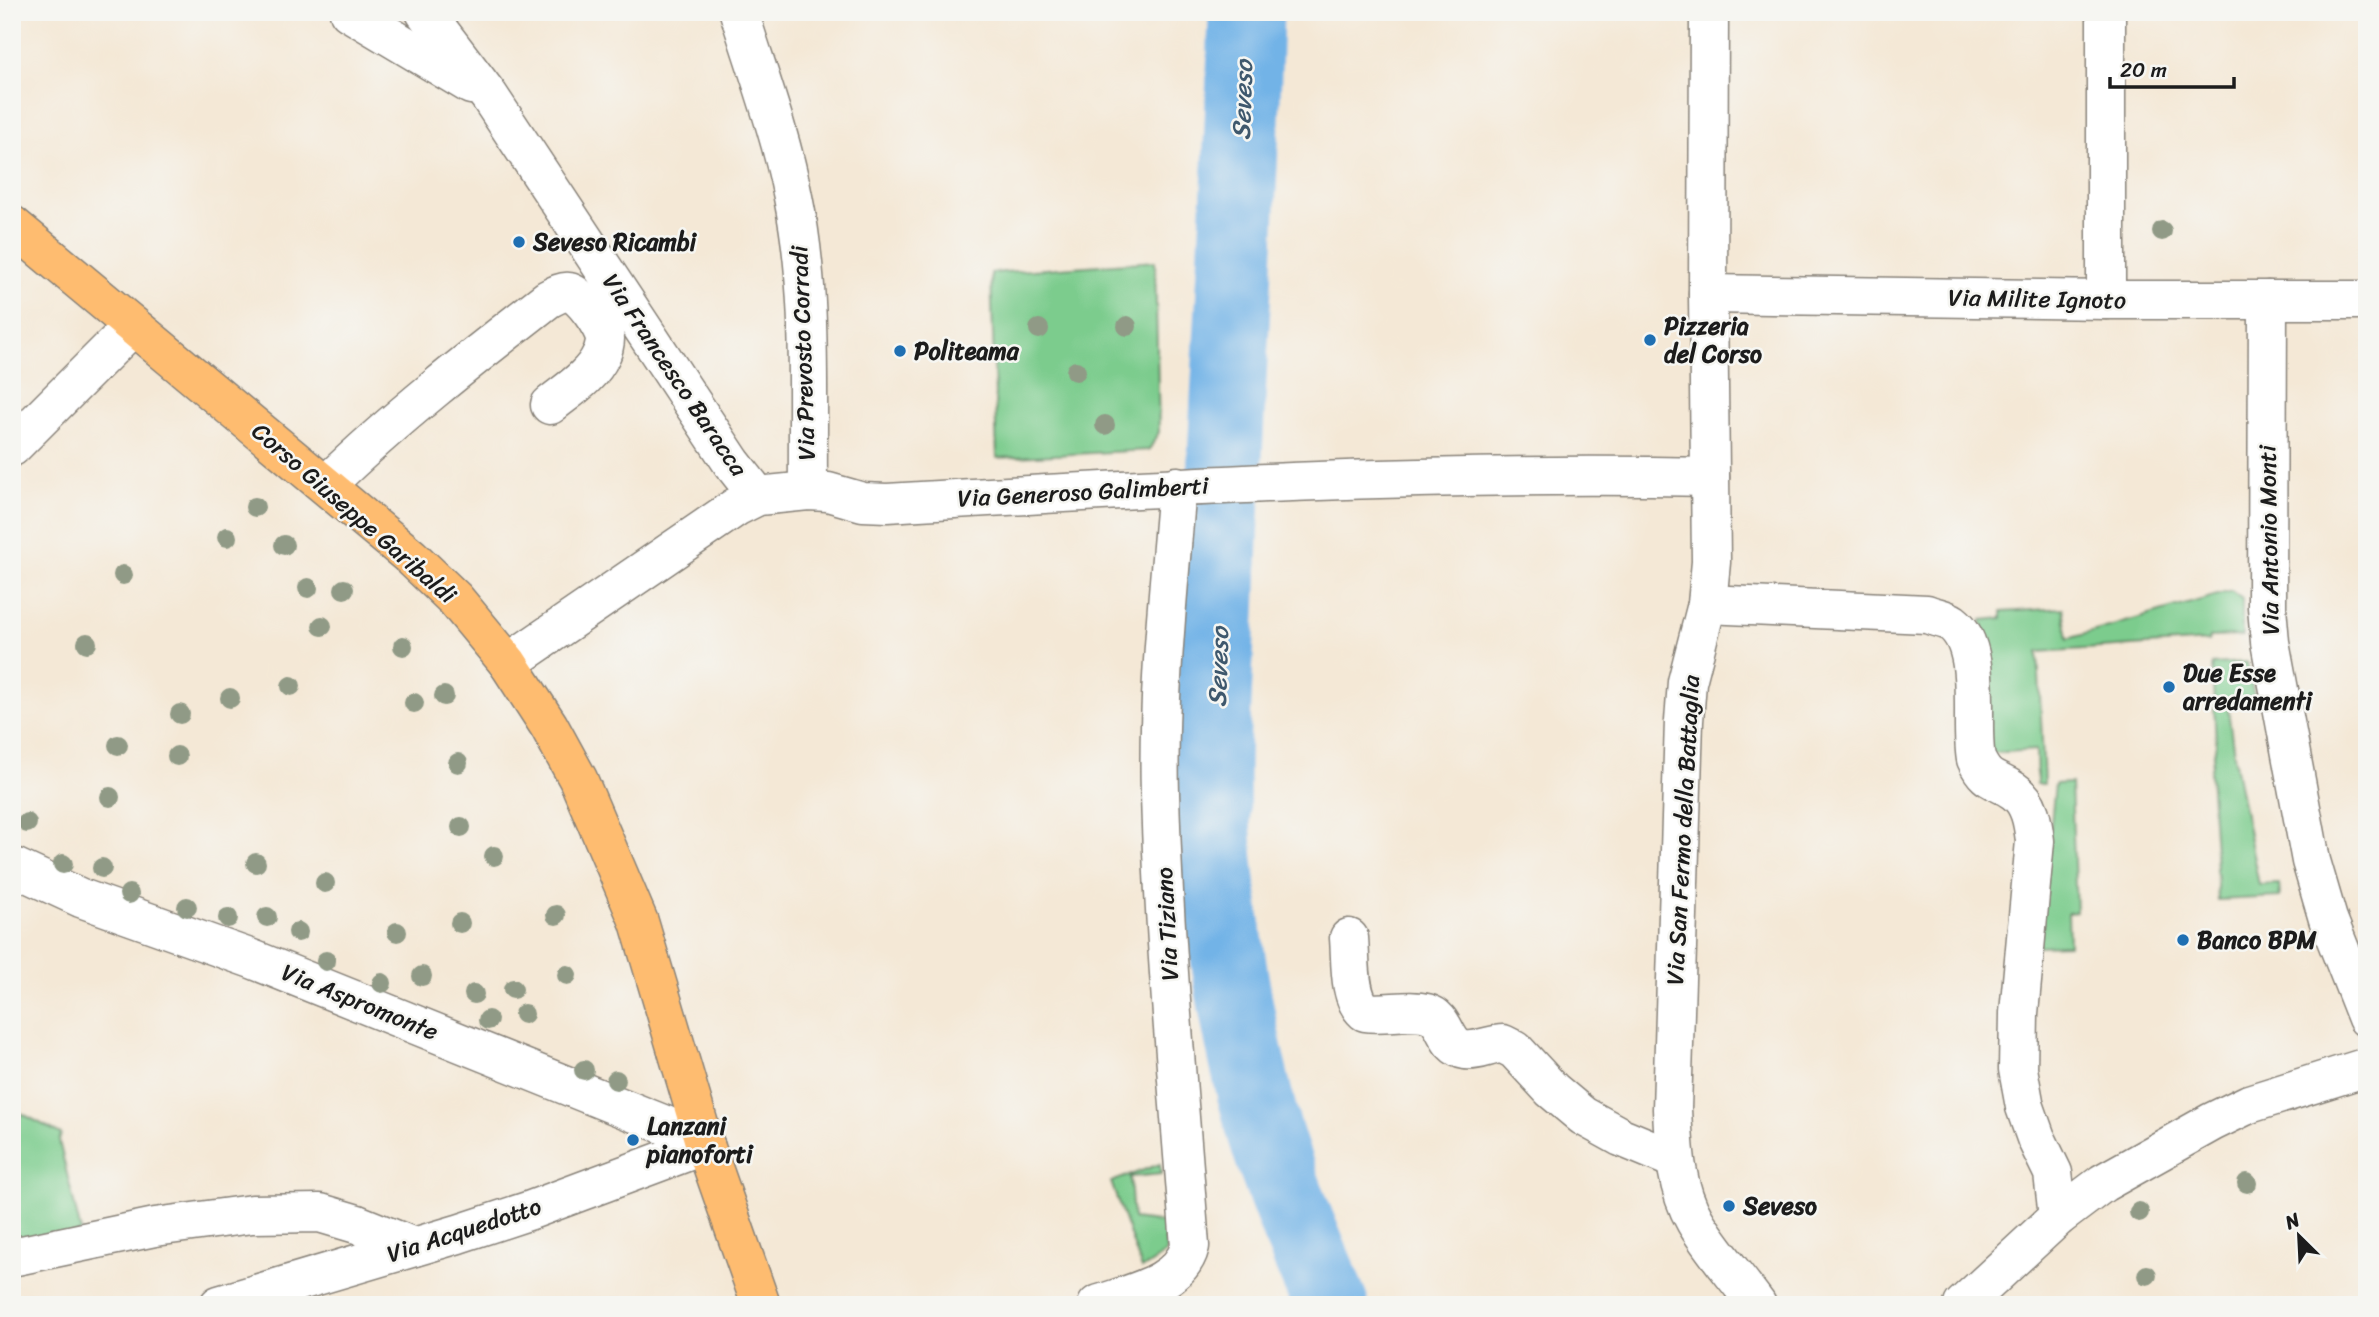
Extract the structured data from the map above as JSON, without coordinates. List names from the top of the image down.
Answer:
{
  "streets": {
    "main road": ["Corso Giuseppe Garibaldi"],
    "street": [
      "Via Milite Ignoto",
      "Via Prevosto Corradi",
      "Via Francesco Baracca",
      "Via Generoso Galimberti",
      "Via Antonio Monti",
      "Via San Fermo della Battaglia",
      "Via Tiziano",
      "Via Aspromonte",
      "Via Acquedotto"
    ]
  },
  "crossings": [
    ["Via Milite Ignoto", "Via Antonio Monti"],
    ["Via Milite Ignoto", "Via San Fermo della Battaglia"],
    ["Via Prevosto Corradi", "Via Generoso Galimberti"],
    ["Via Francesco Baracca", "Via Generoso Galimberti"],
    ["Via Generoso Galimberti", "Corso Giuseppe Garibaldi"],
    ["Via Generoso Galimberti", "Via San Fermo della Battaglia"],
    ["Via Generoso Galimberti", "Via Tiziano"],
    ["Corso Giuseppe Garibaldi", "Via Aspromonte"],
    ["Corso Giuseppe Garibaldi", "Via Acquedotto"],
    ["Via Aspromonte", "Via Acquedotto"]
  ],
  "water": ["Seveso"],
  "places": [
    "Seveso Ricambi",
    "Pizzeria del Corso",
    "Politeama",
    "Due Esse arredamenti",
    "Banco BPM",
    "Lanzani pianoforti",
    "Seveso"
  ],
  "scale_bar": "20 m",
  "north": "top left"
}
